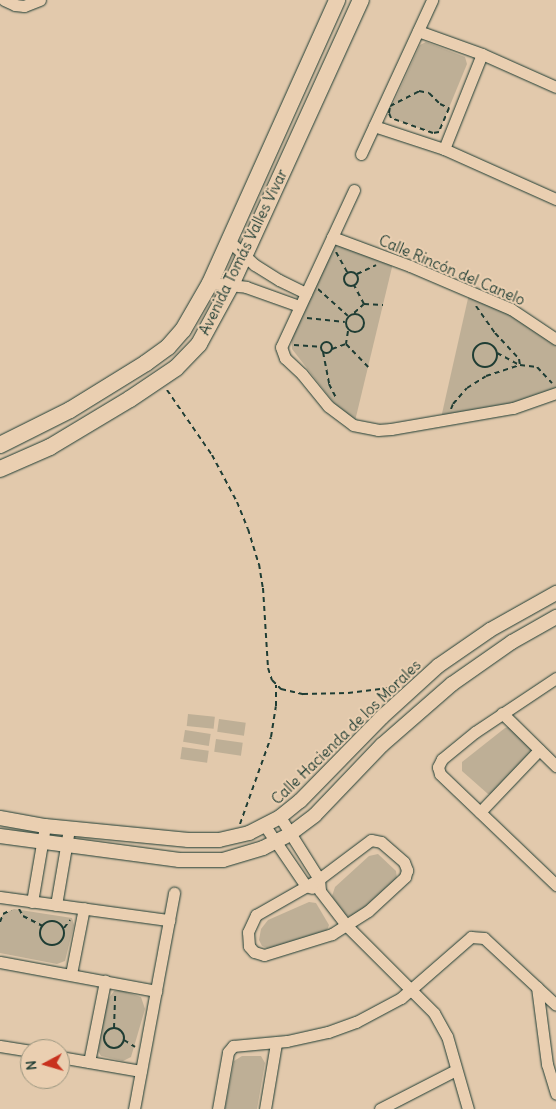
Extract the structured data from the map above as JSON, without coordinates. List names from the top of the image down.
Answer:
{
  "streets": {
    "main road": ["Avenida Tomás Valles Vivar"],
    "street": ["Calle Rincón del Canelo", "Calle Hacienda de los Morales"]
  },
  "north": "left"
}
